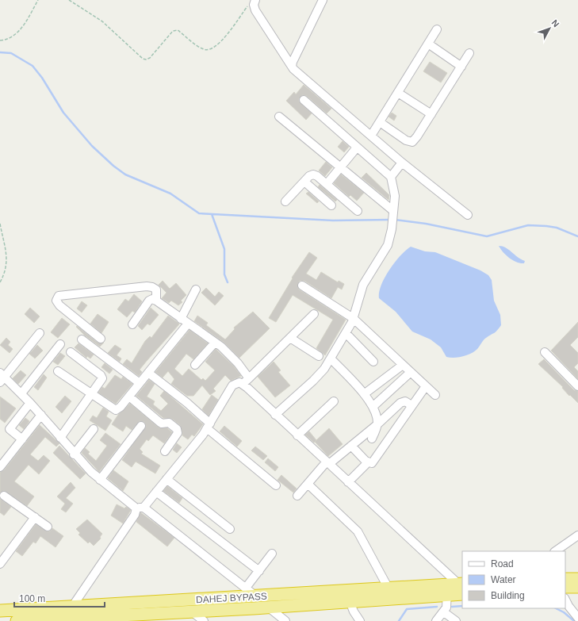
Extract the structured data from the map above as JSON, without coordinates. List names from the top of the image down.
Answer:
{
  "streets": {
    "highway": ["DAHEJ BYPASS"]
  },
  "legend": ["Road", "Water", "Building"],
  "scale_bar": "100 m",
  "north": "top right"
}
